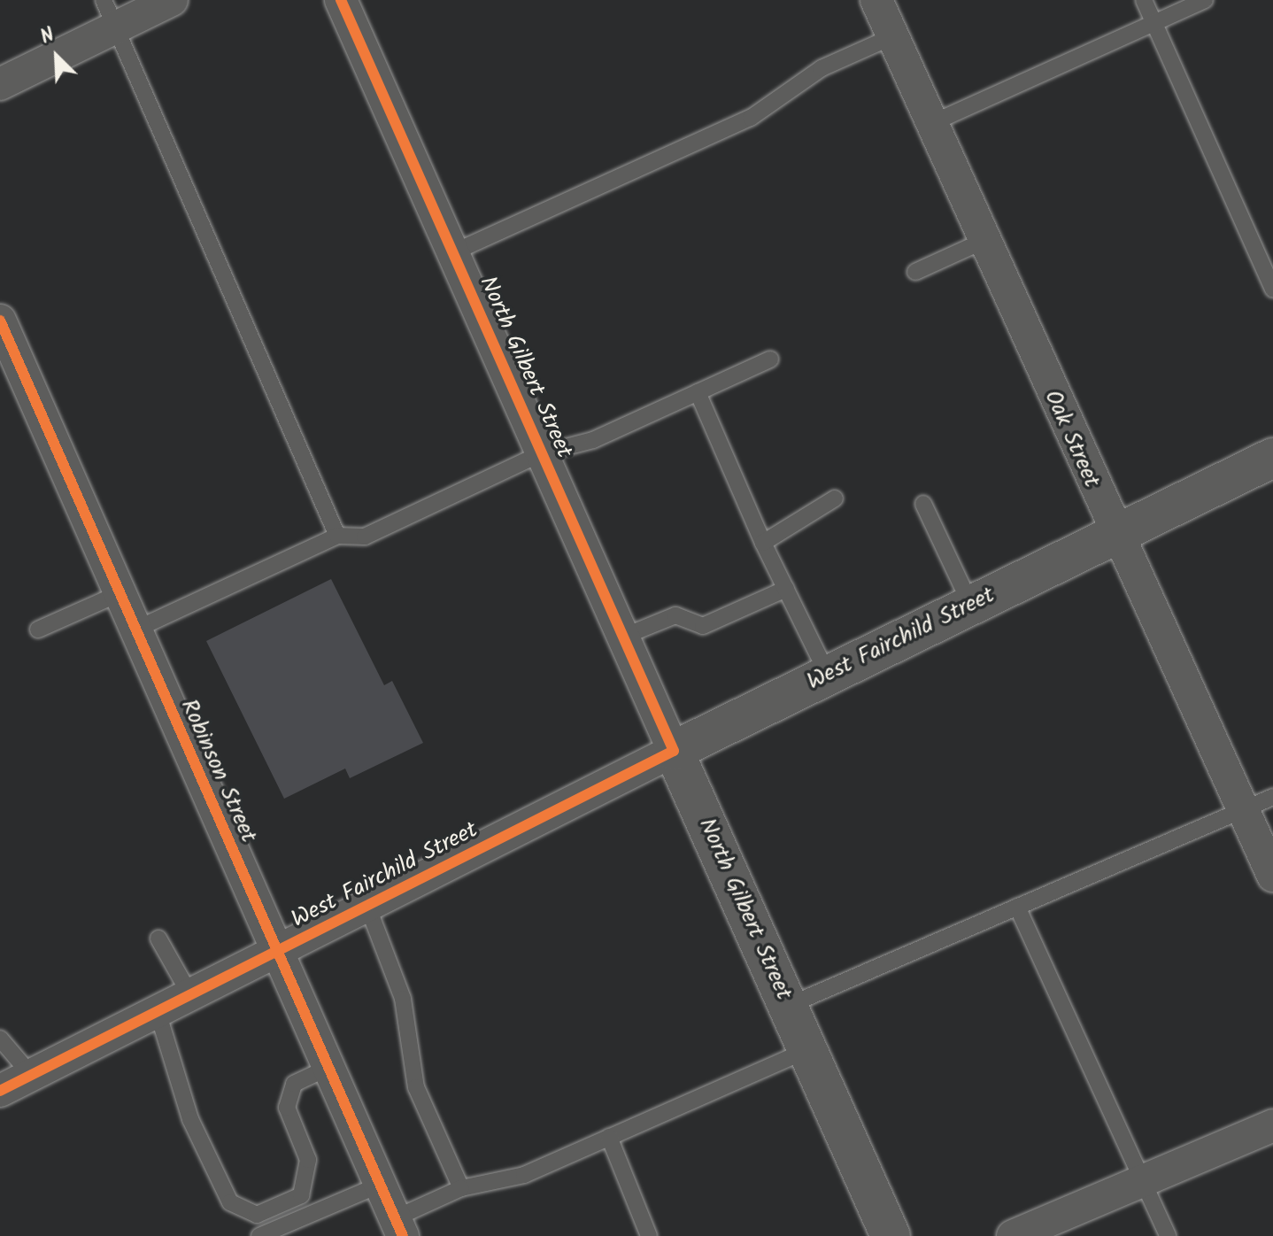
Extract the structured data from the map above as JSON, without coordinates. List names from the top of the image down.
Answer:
{
  "streets": {
    "main road": ["North Gilbert Street", "West Fairchild Street"],
    "street": ["Oak Street", "Robinson Street"]
  },
  "crossings": [
    ["North Gilbert Street", "West Fairchild Street"],
    ["Oak Street", "West Fairchild Street"],
    ["West Fairchild Street", "Robinson Street"]
  ],
  "north": "top left"
}
